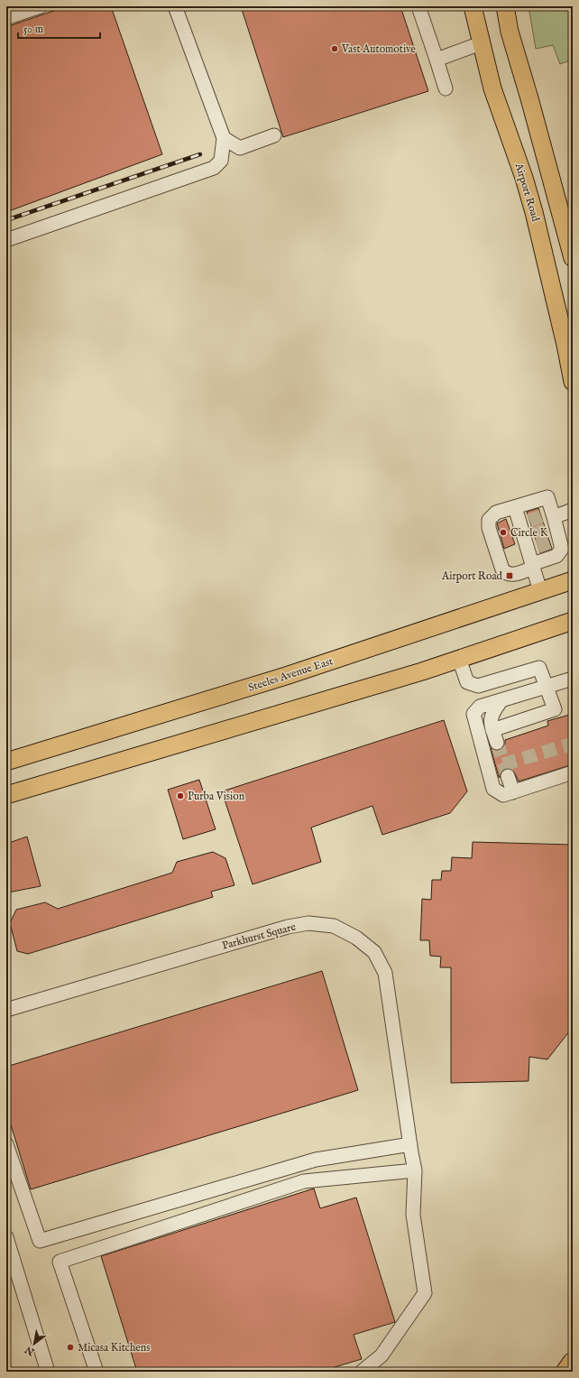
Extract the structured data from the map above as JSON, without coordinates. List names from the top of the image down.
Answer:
{
  "streets": {
    "main road": ["Airport Road", "Steeles Avenue East"],
    "street": ["Parkhurst Square"]
  },
  "places": {
    "other": [
      "Vast Automotive",
      "Circle K",
      "Purba Vision",
      "Micasa Kitchens"
    ],
    "transit": ["Airport Road"]
  },
  "scale_bar": "50 m",
  "north": "bottom left"
}
